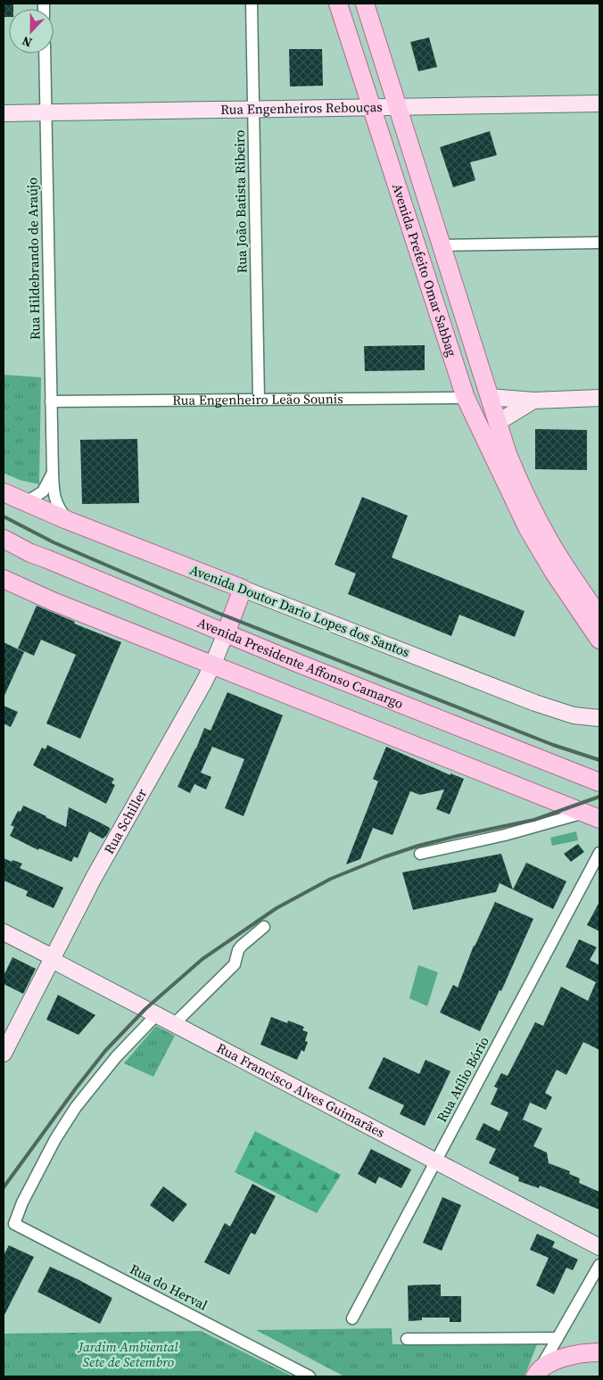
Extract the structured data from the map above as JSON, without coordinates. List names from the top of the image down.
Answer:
{
  "streets": {
    "main road": [
      "Avenida Prefeito Omar Sabbag",
      "Avenida Doutor Dario Lopes dos Santos",
      "Avenida Presidente Affonso Camargo",
      "Rua Schiller"
    ],
    "street": [
      "Rua Engenheiros Rebouças",
      "Rua João Batista Ribeiro",
      "Rua Hildebrando de Araújo",
      "Rua Engenheiro Leão Sounis",
      "Rua Atílio Bório",
      "Rua Francisco Alves Guimarães",
      "Rua do Herval"
    ]
  },
  "crossings": [
    ["Rua Engenheiros Rebouças", "Rua João Batista Ribeiro"],
    ["Rua Engenheiros Rebouças", "Rua Hildebrando de Araújo"],
    ["Rua Engenheiros Rebouças", "Avenida Prefeito Omar Sabbag"],
    ["Rua João Batista Ribeiro", "Rua Engenheiro Leão Sounis"],
    ["Rua Hildebrando de Araújo", "Rua Engenheiro Leão Sounis"],
    ["Rua Hildebrando de Araújo", "Avenida Doutor Dario Lopes dos Santos"],
    ["Avenida Prefeito Omar Sabbag", "Rua Engenheiro Leão Sounis"],
    ["Avenida Doutor Dario Lopes dos Santos", "Rua Schiller"],
    ["Avenida Presidente Affonso Camargo", "Rua Schiller"],
    ["Rua Schiller", "Rua Francisco Alves Guimarães"],
    ["Rua Atílio Bório", "Rua Francisco Alves Guimarães"],
    ["Rua Francisco Alves Guimarães", "Rua do Herval"]
  ],
  "parks": ["Jardim Ambiental Sete de Setembro"],
  "north": "bottom"
}
